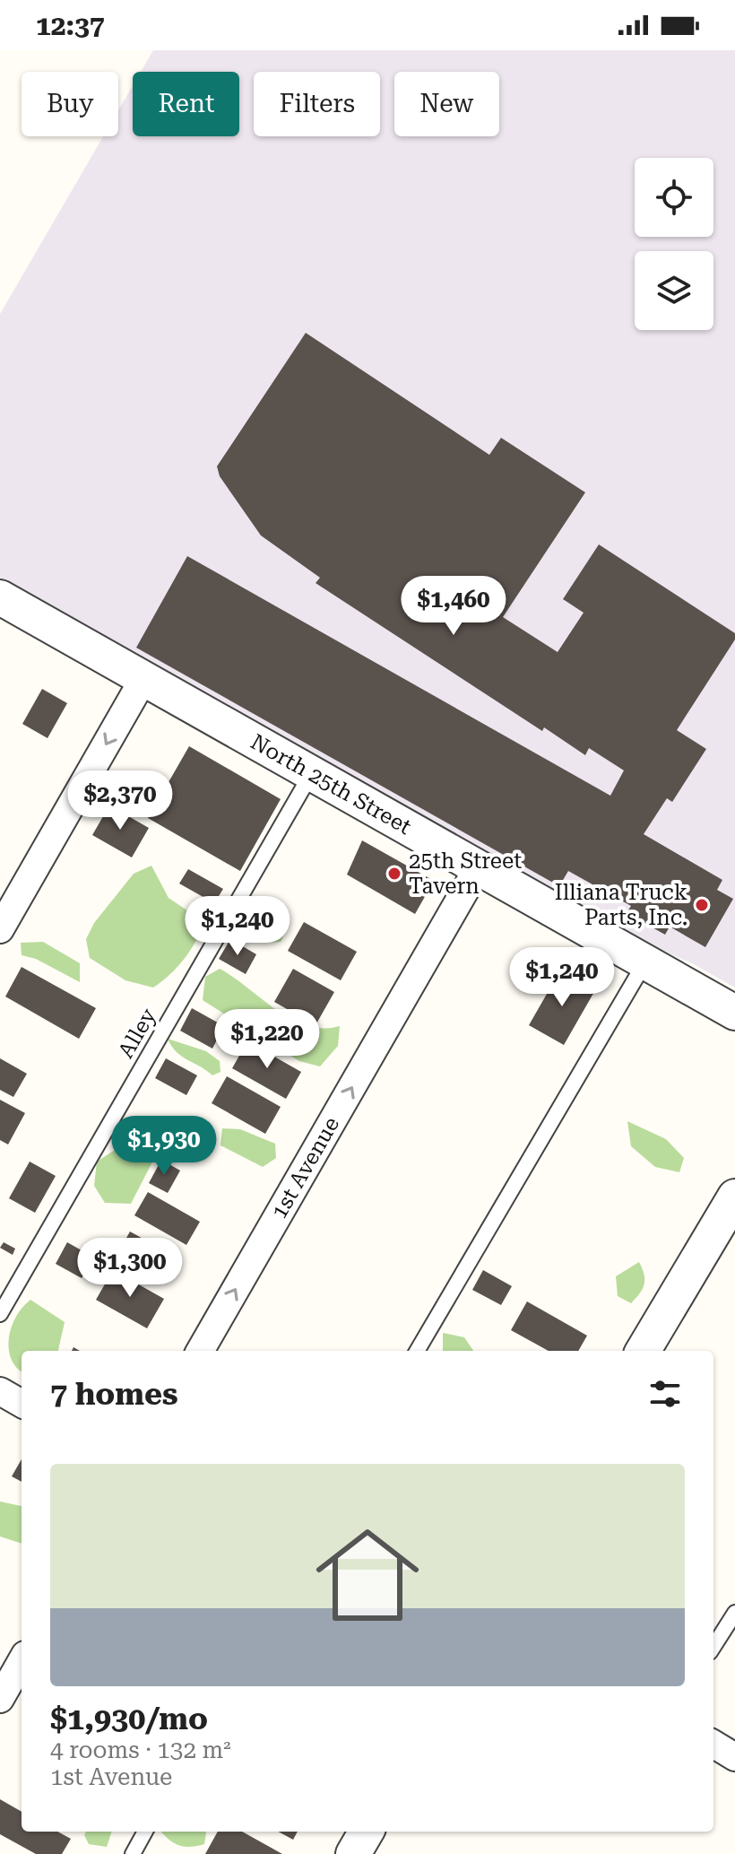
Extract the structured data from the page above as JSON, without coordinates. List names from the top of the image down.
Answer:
{
  "streets": {
    "street": ["North 25th Street", "1st Avenue"],
    "lane": ["Alley"]
  },
  "crossings": [
    ["North 25th Street", "Alley"],
    ["North 25th Street", "1st Avenue"]
  ],
  "one_way": ["1st Avenue"],
  "places": ["25th Street Tavern", "Illiana Truck Parts, Inc."],
  "page": {
    "status": "12:37",
    "chip": [
      "Buy",
      "Rent",
      "Filters",
      "New"
    ],
    "price": [
      "$1,460",
      "$2,370",
      "$1,240",
      "$1,240",
      "$1,220",
      "$1,930",
      "$1,300"
    ],
    "heading": "7 homes",
    "list": [
      {
        "name": "$1,930/mo",
        "note": "4 rooms · 132 m² · 1st Avenue"
      }
    ]
  }
}
